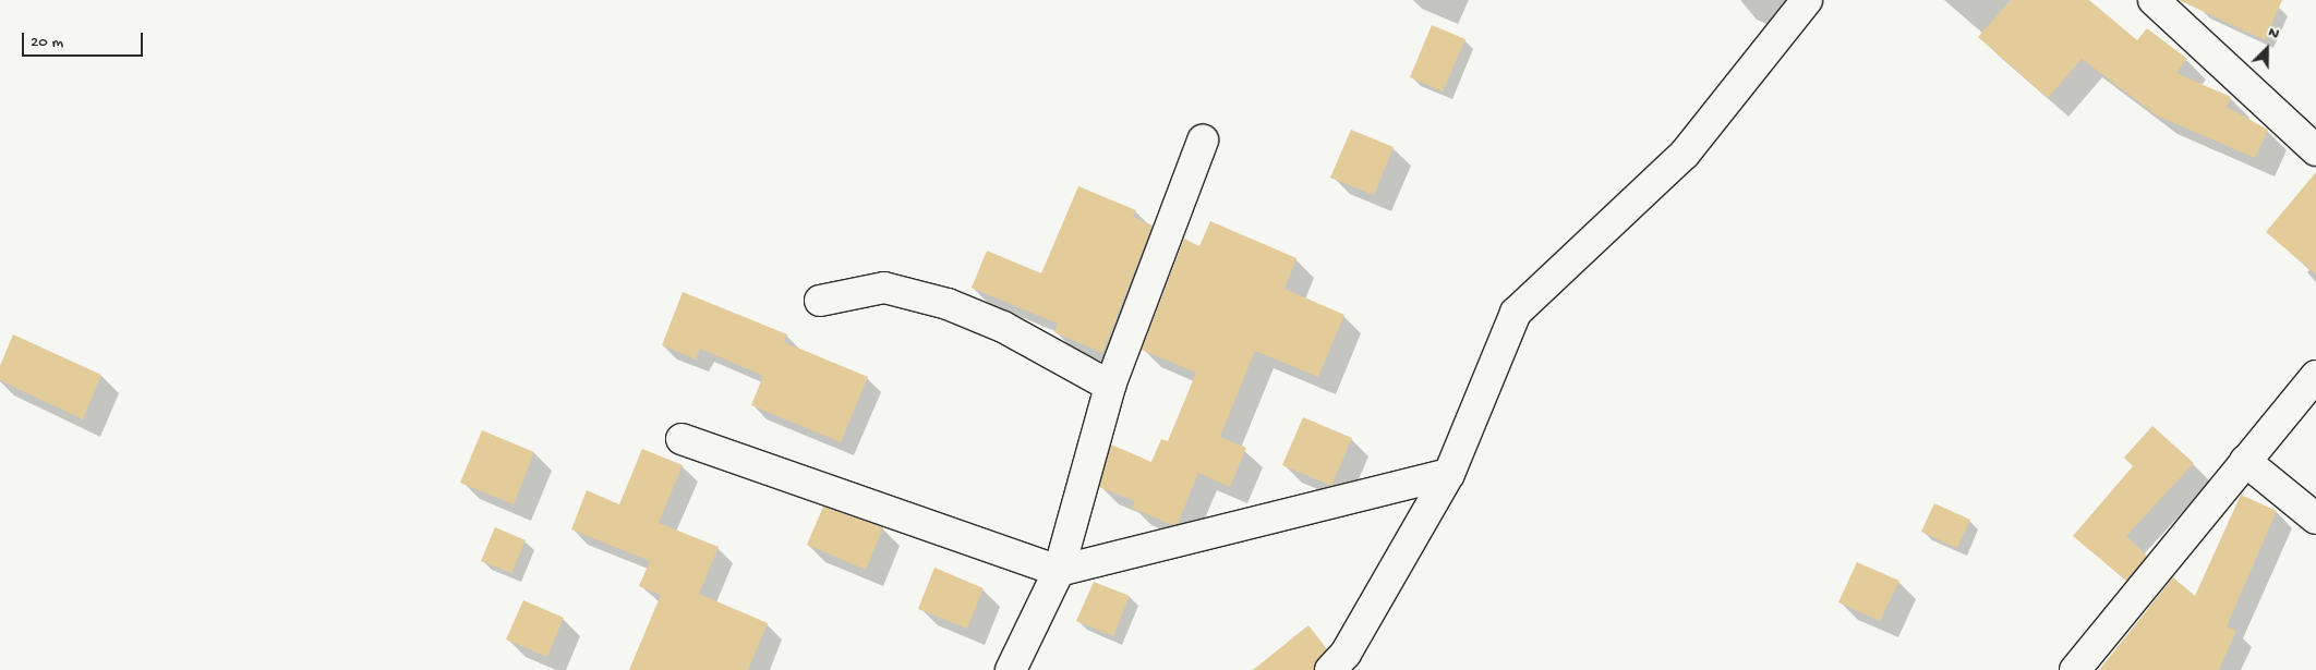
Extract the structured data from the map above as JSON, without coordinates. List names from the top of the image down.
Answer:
{
  "scale_bar": "20 m",
  "north": "top right"
}
